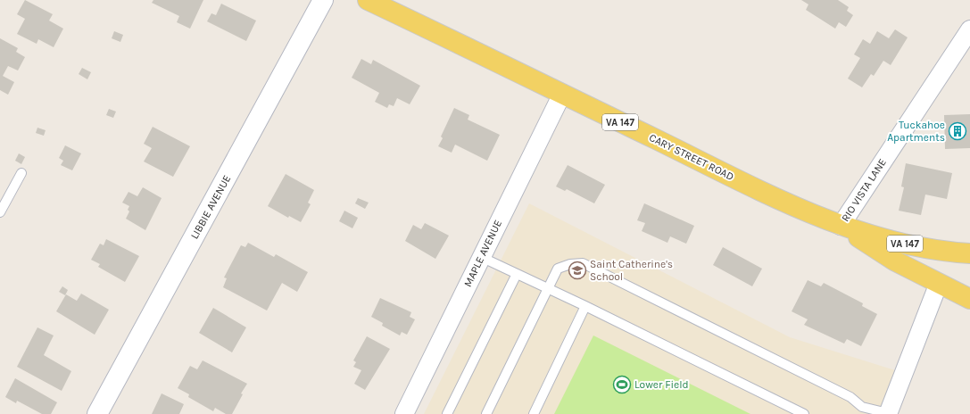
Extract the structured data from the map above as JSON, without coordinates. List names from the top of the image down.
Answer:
{
  "streets": {
    "main road": ["VA 147", "CARY STREET ROAD", "LIBBIE AVENUE"],
    "street": ["RIO VISTA LANE", "MAPLE AVENUE"]
  },
  "crossings": [
    ["CARY STREET ROAD", "RIO VISTA LANE"],
    ["CARY STREET ROAD", "MAPLE AVENUE"]
  ],
  "places": {
    "building": ["Tuckahoe Apartments"],
    "school or university": ["Saint Catherine's School"],
    "sports": ["Lower Field"]
  }
}
